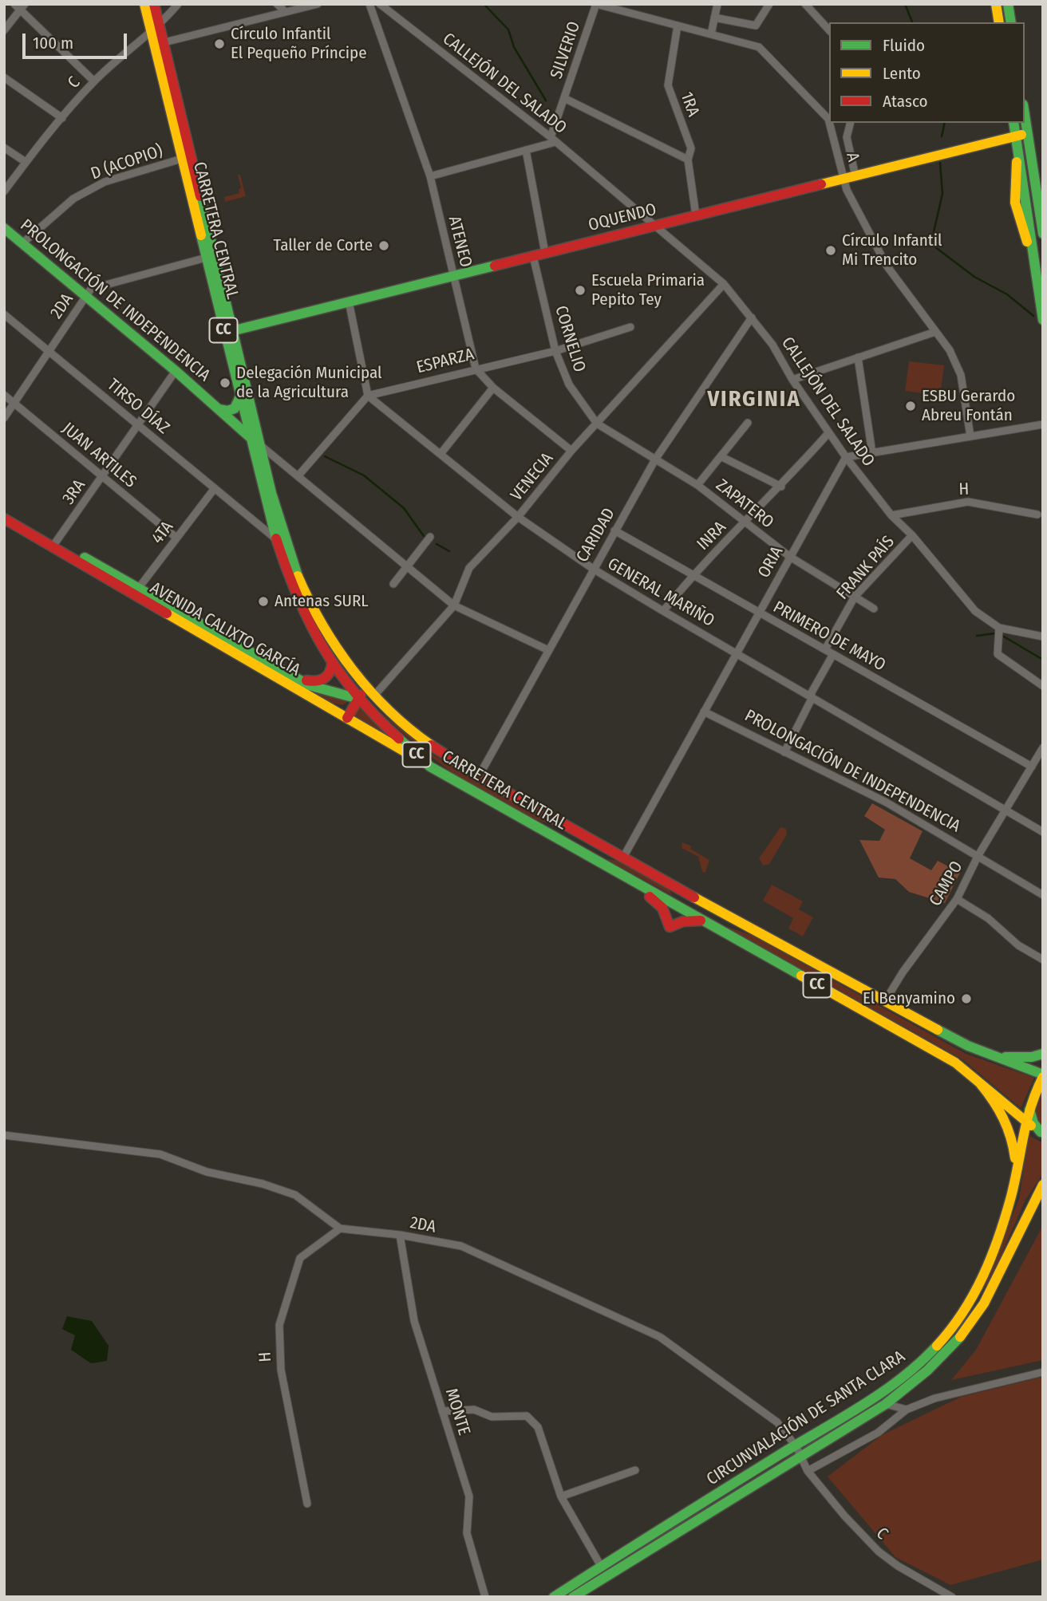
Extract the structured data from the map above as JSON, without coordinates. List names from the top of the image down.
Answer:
{
  "streets": {
    "main road": [
      "OQUENDO",
      "CARRETERA CENTRAL",
      "PROLONGACIÓN DE INDEPENDENCIA",
      "CC",
      "AVENIDA CALIXTO GARCÍA",
      "CIRCUNVALACIÓN DE SANTA CLARA"
    ],
    "street": [
      "SILVERIO",
      "C",
      "CALLEJÓN DEL SALADO",
      "1RA",
      "A",
      "D (ACOPIO)",
      "ATENEO",
      "2DA",
      "CORNELIO",
      "ESPARZA",
      "TIRSO DÍAZ",
      "JUAN ARTILES",
      "VENECIA",
      "H",
      "3RA",
      "ZAPATERO",
      "4TA",
      "CARIDAD",
      "INRA",
      "ORIA",
      "FRANK PAÍS",
      "GENERAL MARIÑO",
      "PRIMERO DE MAYO",
      "CAMPO",
      "MONTE"
    ]
  },
  "crossings": [
    ["SILVERIO", "CALLEJÓN DEL SALADO"],
    ["SILVERIO", "A"],
    ["C", "CARRETERA CENTRAL"],
    ["C", "2DA"],
    ["CALLEJÓN DEL SALADO", "OQUENDO"],
    ["CALLEJÓN DEL SALADO", "VENECIA"],
    ["CALLEJÓN DEL SALADO", "H"],
    ["CALLEJÓN DEL SALADO", "CARIDAD"],
    ["CALLEJÓN DEL SALADO", "INRA"],
    ["CALLEJÓN DEL SALADO", "ORIA"],
    ["CALLEJÓN DEL SALADO", "FRANK PAÍS"],
    ["1RA", "A"],
    ["1RA", "OQUENDO"],
    ["A", "OQUENDO"],
    ["D (ACOPIO)", "CARRETERA CENTRAL"],
    ["D (ACOPIO)", "PROLONGACIÓN DE INDEPENDENCIA"],
    ["OQUENDO", "CARRETERA CENTRAL"],
    ["OQUENDO", "ATENEO"],
    ["OQUENDO", "CORNELIO"],
    ["CARRETERA CENTRAL", "PROLONGACIÓN DE INDEPENDENCIA"],
    ["CARRETERA CENTRAL", "2DA"],
    ["CARRETERA CENTRAL", "TIRSO DÍAZ"],
    ["CARRETERA CENTRAL", "VENECIA"],
    ["CARRETERA CENTRAL", "CARIDAD"],
    ["CARRETERA CENTRAL", "ORIA"],
    ["CARRETERA CENTRAL", "AVENIDA CALIXTO GARCÍA"],
    ["CARRETERA CENTRAL", "CAMPO"],
    ["CARRETERA CENTRAL", "CIRCUNVALACIÓN DE SANTA CLARA"],
    ["ATENEO", "ESPARZA"],
    ["ATENEO", "VENECIA"],
    ["PROLONGACIÓN DE INDEPENDENCIA", "2DA"],
    ["PROLONGACIÓN DE INDEPENDENCIA", "VENECIA"],
    ["PROLONGACIÓN DE INDEPENDENCIA", "3RA"],
    ["PROLONGACIÓN DE INDEPENDENCIA", "CARIDAD"],
    ["PROLONGACIÓN DE INDEPENDENCIA", "ORIA"],
    ["PROLONGACIÓN DE INDEPENDENCIA", "CAMPO"],
    ["2DA", "TIRSO DÍAZ"],
    ["2DA", "JUAN ARTILES"],
    ["2DA", "H"],
    ["2DA", "MONTE"],
    ["2DA", "CIRCUNVALACIÓN DE SANTA CLARA"],
    ["CORNELIO", "ESPARZA"],
    ["CORNELIO", "VENECIA"],
    ["CORNELIO", "ZAPATERO"],
    ["ESPARZA", "GENERAL MARIÑO"],
    ["TIRSO DÍAZ", "3RA"],
    ["TIRSO DÍAZ", "4TA"],
    ["JUAN ARTILES", "3RA"],
    ["JUAN ARTILES", "4TA"],
    ["VENECIA", "ZAPATERO"],
    ["VENECIA", "GENERAL MARIÑO"],
    ["3RA", "AVENIDA CALIXTO GARCÍA"],
    ["ZAPATERO", "CARIDAD"],
    ["ZAPATERO", "INRA"],
    ["ZAPATERO", "ORIA"],
    ["ZAPATERO", "FRANK PAÍS"],
    ["4TA", "AVENIDA CALIXTO GARCÍA"],
    ["CARIDAD", "GENERAL MARIÑO"],
    ["CARIDAD", "PRIMERO DE MAYO"],
    ["INRA", "GENERAL MARIÑO"],
    ["INRA", "PRIMERO DE MAYO"],
    ["ORIA", "GENERAL MARIÑO"],
    ["ORIA", "PRIMERO DE MAYO"],
    ["FRANK PAÍS", "PRIMERO DE MAYO"],
    ["GENERAL MARIÑO", "CAMPO"],
    ["PRIMERO DE MAYO", "CAMPO"]
  ],
  "districts": ["VIRGINIA"],
  "places": [
    "Círculo Infantil El Pequeño Príncipe",
    "Taller de Corte",
    "Círculo Infantil Mi Trencito",
    "Escuela Primaria Pepito Tey",
    "Delegación Municipal de la Agricultura",
    "ESBU Gerardo Abreu Fontán",
    "Antenas SURL",
    "El Benyamino"
  ],
  "legend": ["Fluido", "Lento", "Atasco"],
  "scale_bar": "100 m"
}
